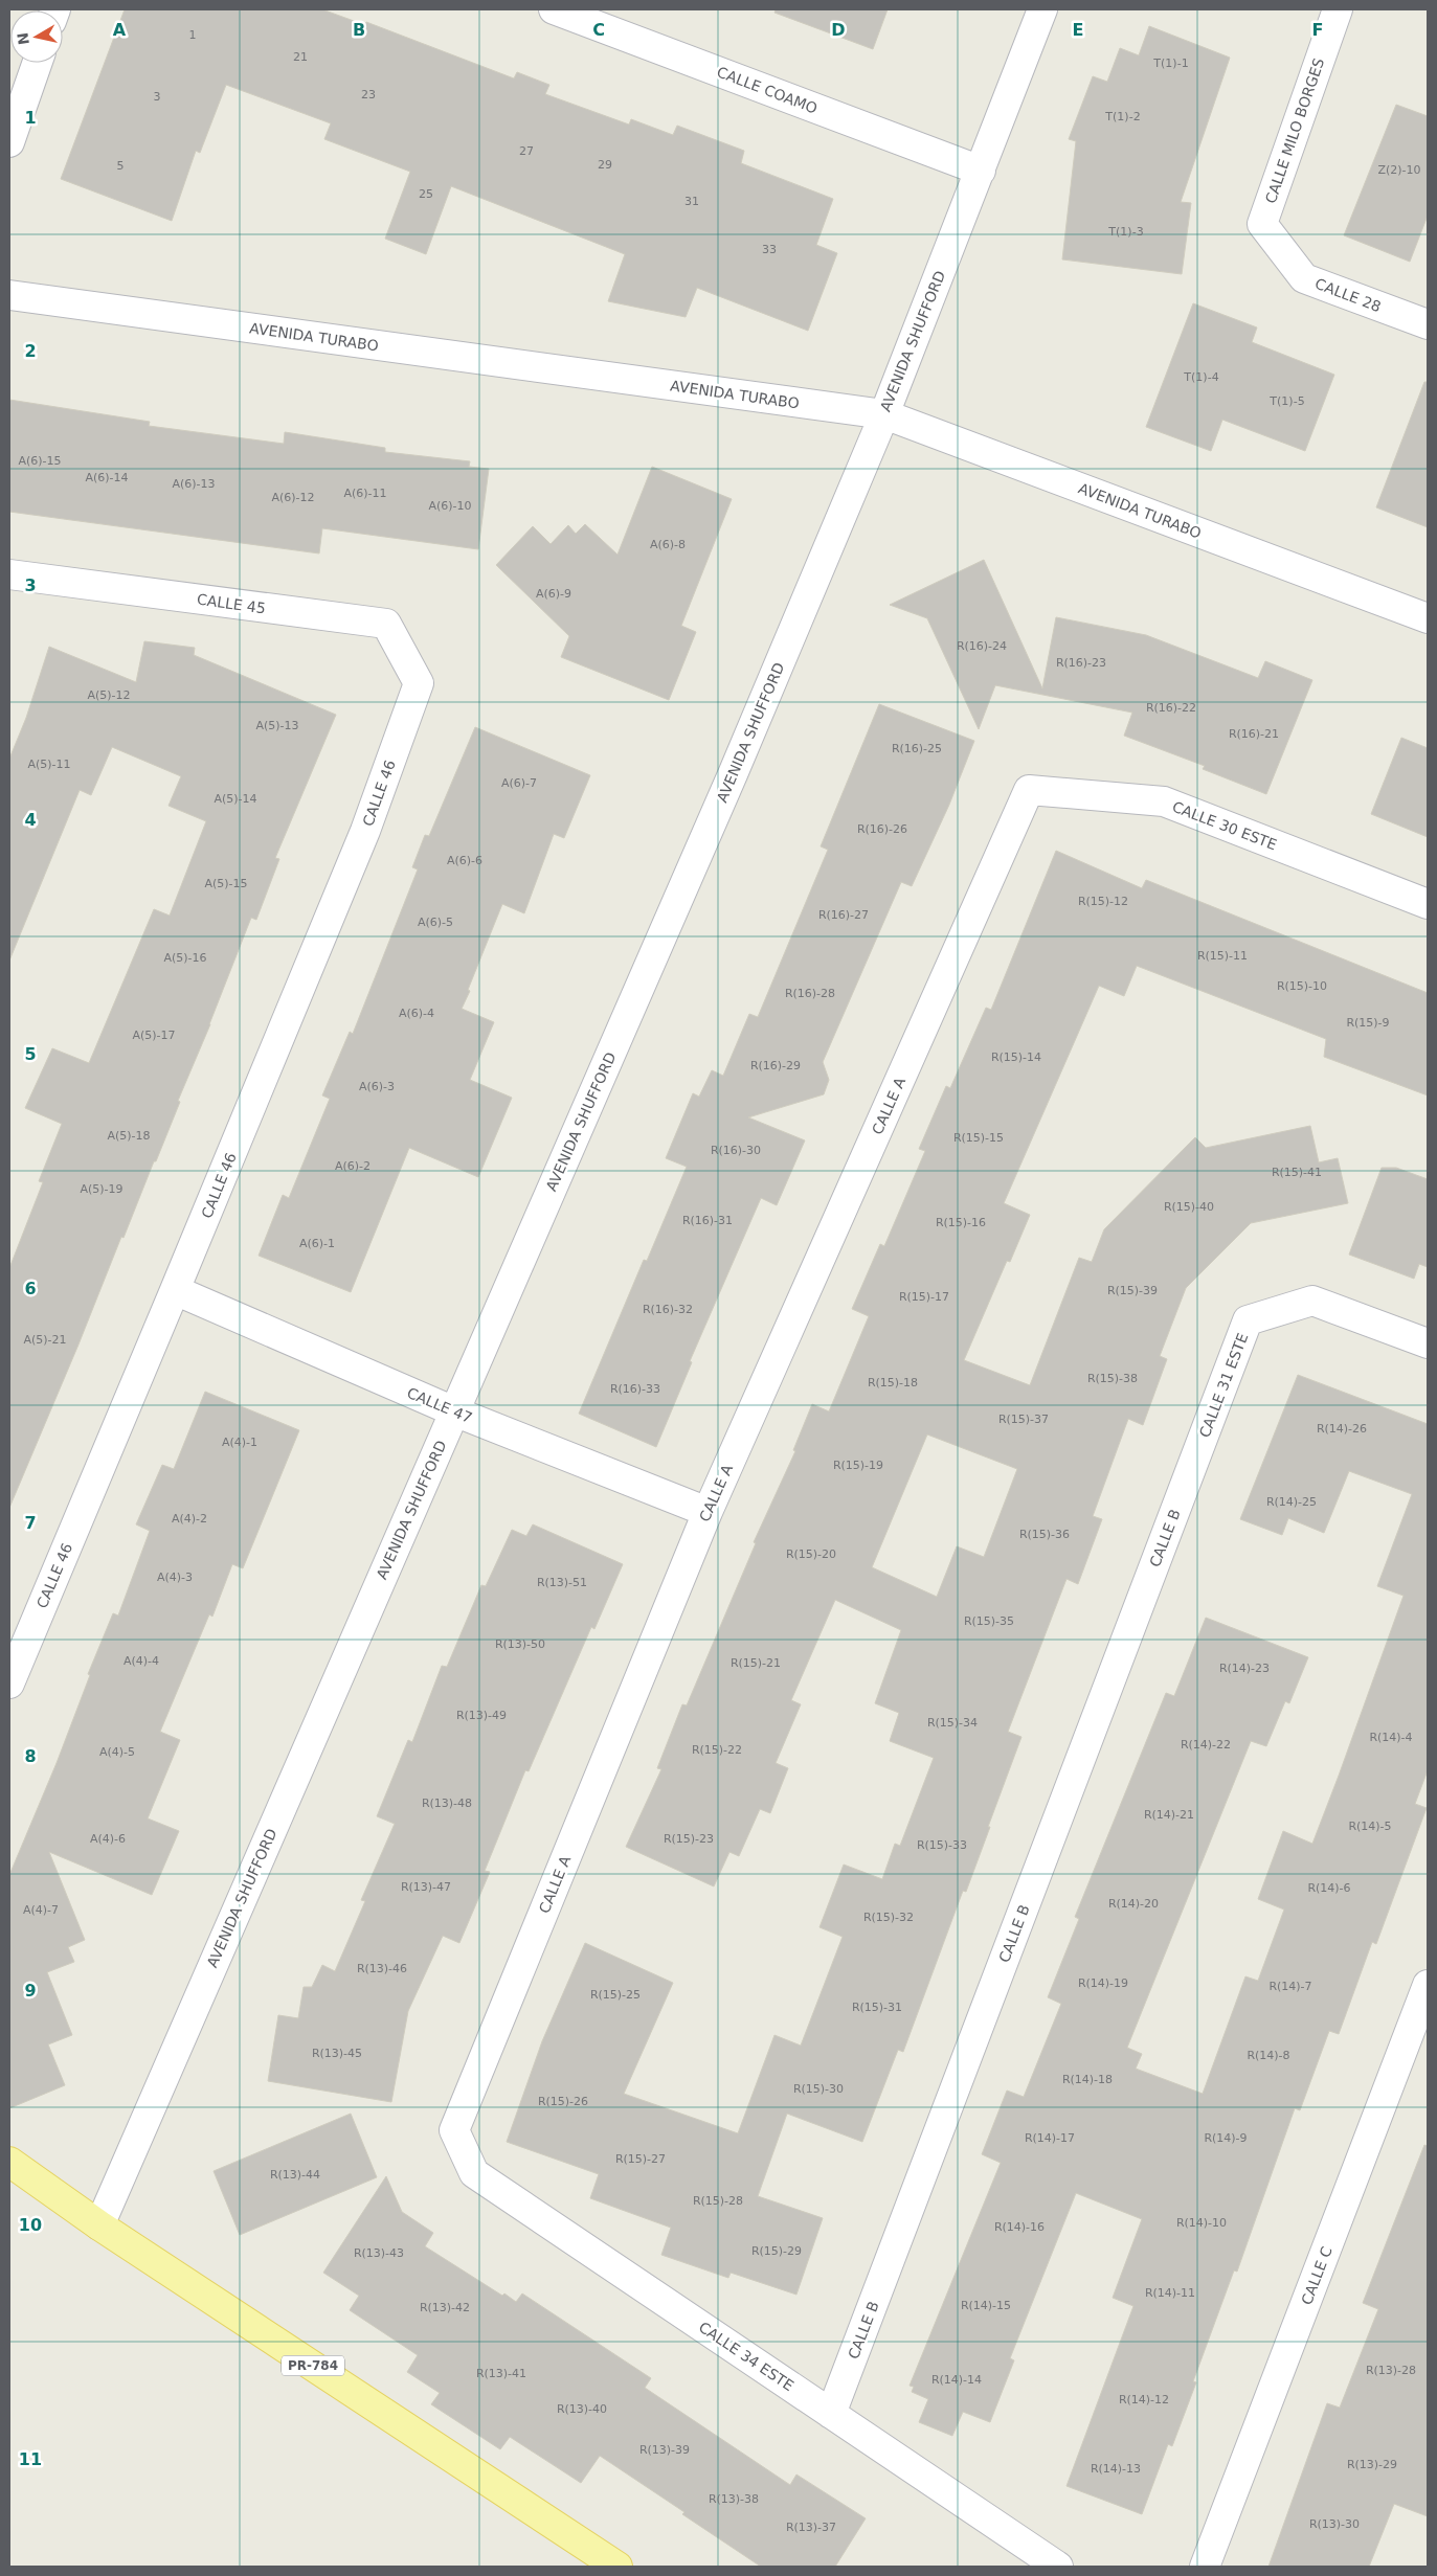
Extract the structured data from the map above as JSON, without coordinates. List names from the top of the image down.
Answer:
{
  "streets": {
    "main road": ["PR-784"],
    "street": [
      "CALLE COAMO",
      "CALLE MILO BORGES",
      "CALLE 28",
      "AVENIDA TURABO",
      "AVENIDA SHUFFORD",
      "CALLE 45",
      "CALLE 46",
      "CALLE 30 ESTE",
      "CALLE A",
      "CALLE 31 ESTE",
      "CALLE 47",
      "CALLE B",
      "CALLE C",
      "CALLE 34 ESTE"
    ]
  },
  "crossings": [
    ["CALLE COAMO", "AVENIDA SHUFFORD"],
    ["CALLE MILO BORGES", "CALLE 28"],
    ["AVENIDA TURABO", "AVENIDA SHUFFORD"],
    ["AVENIDA SHUFFORD", "CALLE 47"],
    ["AVENIDA SHUFFORD", "PR-784"],
    ["CALLE 45", "CALLE 46"],
    ["CALLE 46", "CALLE 47"],
    ["CALLE 30 ESTE", "CALLE A"],
    ["CALLE A", "CALLE 47"],
    ["CALLE A", "CALLE 34 ESTE"],
    ["CALLE 31 ESTE", "CALLE B"],
    ["CALLE B", "CALLE 34 ESTE"]
  ],
  "house_numbers": [
    "1",
    "21",
    "T(1)-1",
    "23",
    "3",
    "T(1)-2",
    "27",
    "29",
    "5",
    "Z(2)-10",
    "25",
    "31",
    "T(1)-3",
    "33",
    "T(1)-4",
    "T(1)-5",
    "A(6)-15",
    "A(6)-14",
    "A(6)-13",
    "A(6)-11",
    "A(6)-12",
    "A(6)-10",
    "A(6)-8",
    "A(6)-9",
    "R(16)-24",
    "R(16)-23",
    "A(5)-12",
    "R(16)-22",
    "A(5)-13",
    "R(16)-21",
    "R(16)-25",
    "A(5)-11",
    "A(6)-7",
    "A(5)-14",
    "R(16)-26",
    "A(6)-6",
    "A(5)-15",
    "R(15)-12",
    "R(16)-27",
    "A(6)-5",
    "R(15)-11",
    "A(5)-16",
    "R(15)-10",
    "R(16)-28",
    "A(6)-4",
    "R(15)-9",
    "A(5)-17",
    "R(15)-14",
    "R(16)-29",
    "A(6)-3",
    "A(5)-18",
    "R(15)-15",
    "R(16)-30",
    "A(6)-2",
    "R(15)-41",
    "A(5)-19",
    "R(15)-40",
    "R(16)-31",
    "R(15)-16",
    "A(6)-1",
    "R(15)-39",
    "R(15)-17",
    "R(16)-32",
    "A(5)-21",
    "R(15)-38",
    "R(15)-18",
    "R(16)-33",
    "R(15)-37",
    "R(14)-26",
    "A(4)-1",
    "R(15)-19",
    "R(14)-25",
    "A(4)-2",
    "R(15)-36",
    "R(15)-20",
    "A(4)-3",
    "R(13)-51",
    "R(15)-35",
    "R(13)-50",
    "A(4)-4",
    "R(15)-21",
    "R(14)-23",
    "R(13)-49",
    "R(15)-34",
    "R(14)-4",
    "R(14)-22",
    "R(15)-22",
    "A(4)-5",
    "R(13)-48",
    "R(14)-21",
    "R(14)-5",
    "A(4)-6",
    "R(15)-23",
    "R(15)-33",
    "R(13)-47",
    "R(14)-6",
    "R(14)-20",
    "A(4)-7",
    "R(15)-32",
    "R(13)-46",
    "R(14)-19",
    "R(14)-7",
    "R(15)-25",
    "R(15)-31",
    "R(13)-45",
    "R(14)-8",
    "R(14)-18",
    "R(15)-30",
    "R(15)-26",
    "R(14)-17",
    "R(14)-9",
    "R(15)-27",
    "R(13)-44",
    "R(15)-28",
    "R(14)-10",
    "R(14)-16",
    "R(15)-29",
    "R(13)-43",
    "R(14)-11",
    "R(14)-15",
    "R(13)-42",
    "R(13)-28",
    "R(13)-41",
    "R(14)-14",
    "R(14)-12",
    "R(13)-40",
    "R(13)-39",
    "R(13)-29",
    "R(14)-13",
    "R(13)-38",
    "R(13)-30",
    "R(13)-37"
  ],
  "north": "left",
  "grid": {
    "columns": [
      "A",
      "B",
      "C",
      "D",
      "E",
      "F"
    ],
    "rows": [
      "1",
      "2",
      "3",
      "4",
      "5",
      "6",
      "7",
      "8",
      "9",
      "10",
      "11"
    ]
  }
}
